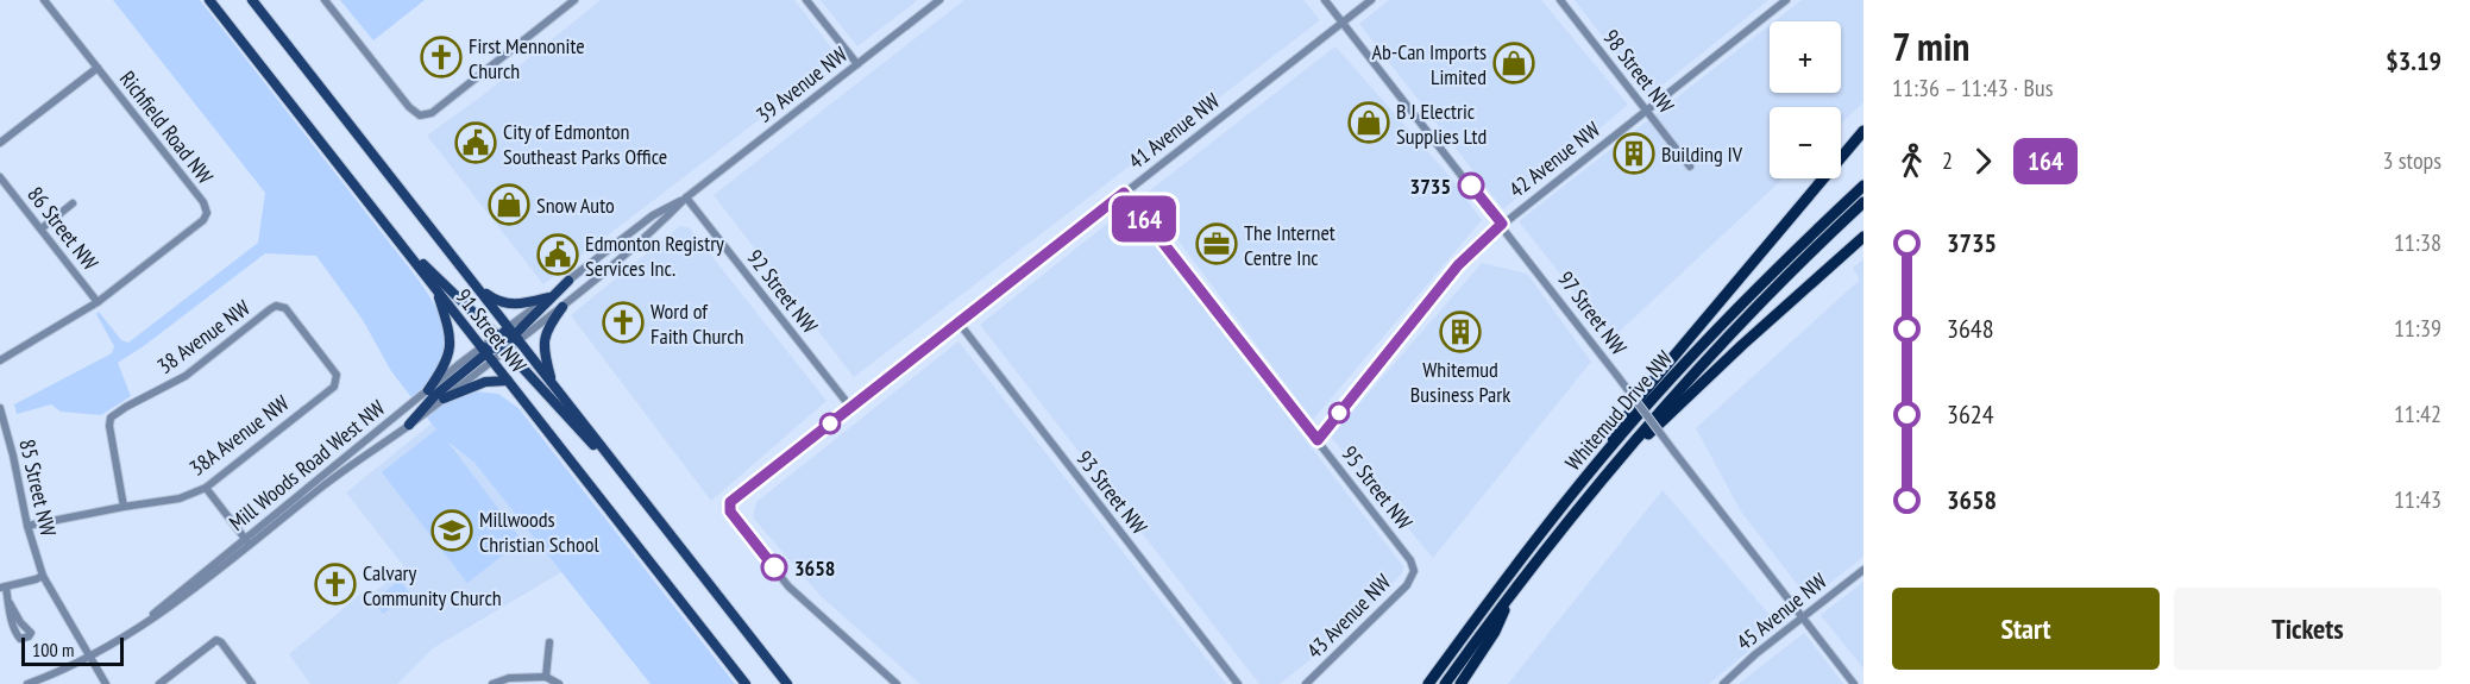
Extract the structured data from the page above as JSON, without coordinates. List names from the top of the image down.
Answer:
{
  "streets": {
    "highway": ["Whitemud Drive NW"],
    "main road": ["91 Street NW"],
    "street": [
      "98 Street NW",
      "39 Avenue NW",
      "Richfield Road NW",
      "41 Avenue NW",
      "42 Avenue NW",
      "86 Street NW",
      "92 Street NW",
      "97 Street NW",
      "38 Avenue NW",
      "38A Avenue NW",
      "Mill Woods Road West NW",
      "85 Street NW",
      "95 Street NW",
      "93 Street NW",
      "45 Avenue NW",
      "43 Avenue NW"
    ]
  },
  "crossings": [
    ["98 Street NW", "42 Avenue NW"],
    ["39 Avenue NW", "92 Street NW"],
    ["39 Avenue NW", "91 Street NW"],
    ["39 Avenue NW", "Mill Woods Road West NW"],
    ["Richfield Road NW", "86 Street NW"],
    ["41 Avenue NW", "92 Street NW"],
    ["41 Avenue NW", "97 Street NW"],
    ["41 Avenue NW", "95 Street NW"],
    ["41 Avenue NW", "93 Street NW"],
    ["42 Avenue NW", "97 Street NW"],
    ["42 Avenue NW", "95 Street NW"],
    ["97 Street NW", "45 Avenue NW"],
    ["91 Street NW", "Mill Woods Road West NW"],
    ["38 Avenue NW", "38A Avenue NW"],
    ["38A Avenue NW", "85 Street NW"],
    ["Mill Woods Road West NW", "85 Street NW"],
    ["95 Street NW", "43 Avenue NW"]
  ],
  "places": {
    "church": ["First Mennonite Church", "Word of Faith Church", "Calvary Community Church"],
    "shop": ["Ab-Can Imports Limited", "B J Electric Supplies Ltd", "Snow Auto"],
    "public building": ["City of Edmonton Southeast Parks Office", "Edmonton Registry Services Inc."],
    "building": ["Building IV", "Whitemud Business Park"],
    "other": ["3735", "3658"],
    "office": ["The Internet Centre Inc"],
    "school or university": ["Millwoods Christian School"]
  },
  "lines": ["bus line 164"],
  "scale_bar": "100 m",
  "page": {
    "on_map": "164",
    "heading": ["7 min", "11:36 – 11:43 · Bus", "$3.19"],
    "map_buttons": ["+", "−"],
    "legs": ["2", "164", "3 stops"],
    "list": [
      {
        "name": "3735",
        "value": "11:38"
      },
      {
        "name": "3648",
        "value": "11:39"
      },
      {
        "name": "3624",
        "value": "11:42"
      },
      {
        "name": "3658",
        "value": "11:43"
      }
    ],
    "buttons": ["Start", "Tickets"],
    "scale": "100 m"
  }
}
